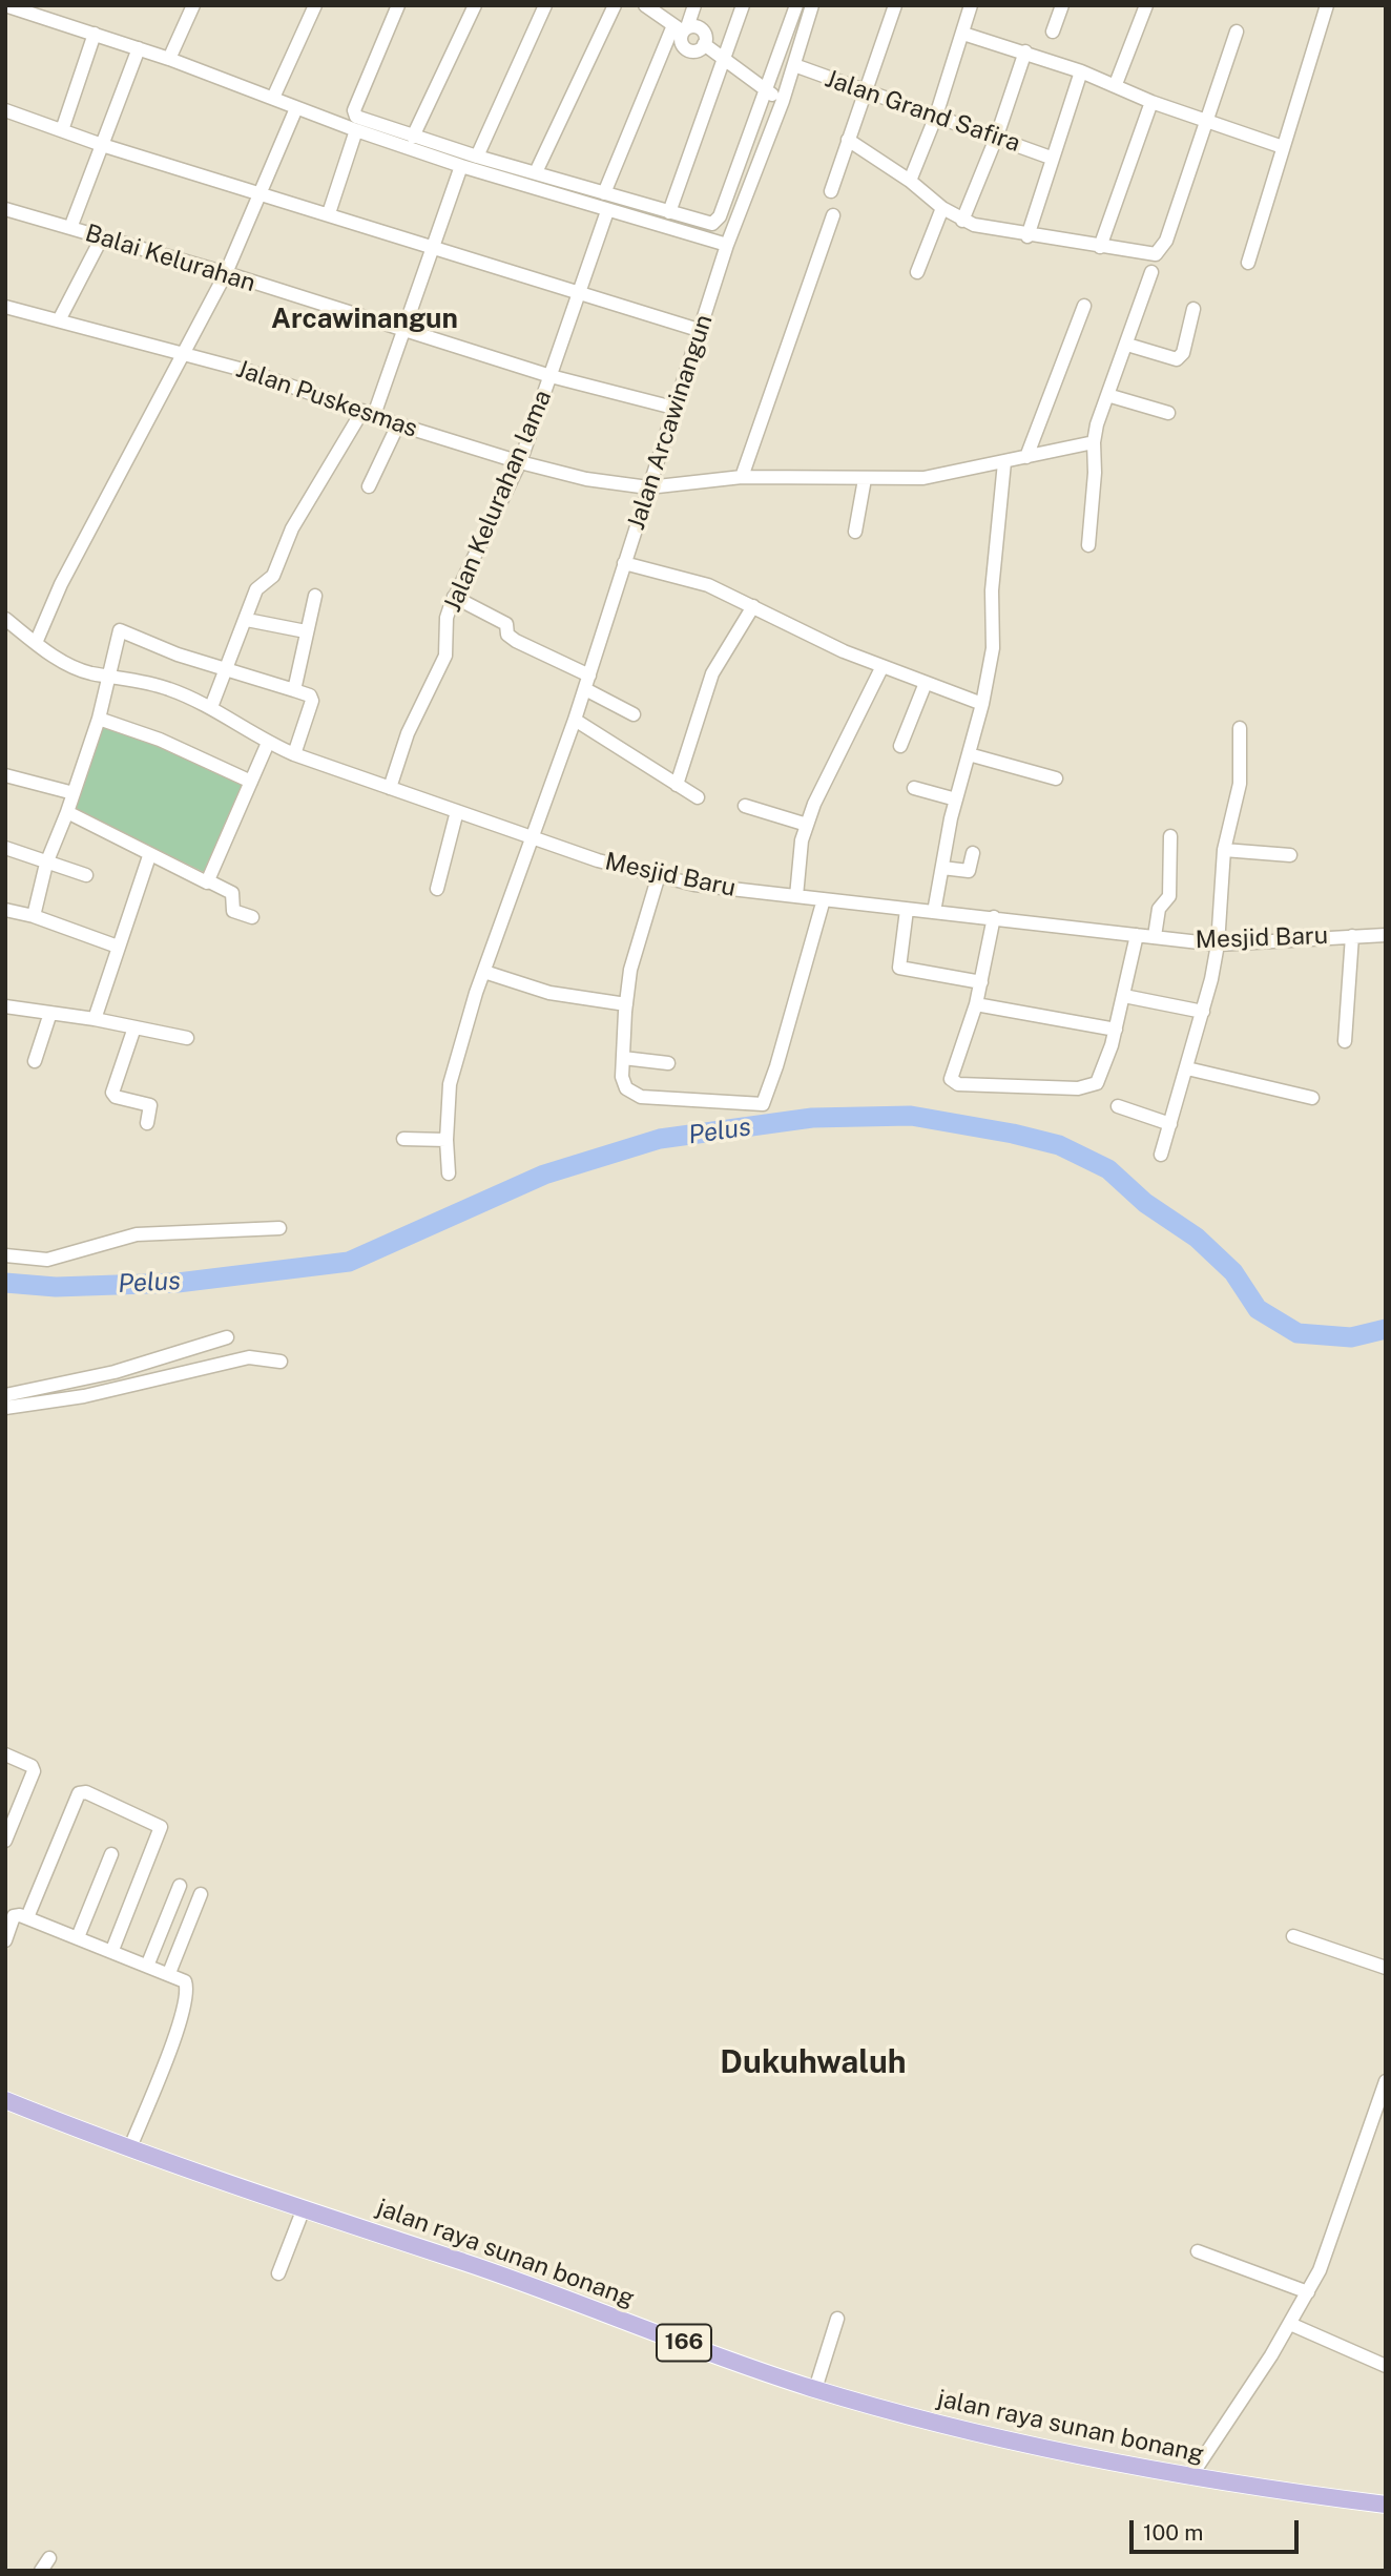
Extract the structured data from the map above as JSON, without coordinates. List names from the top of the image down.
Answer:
{
  "streets": {
    "main road": ["jalan raya sunan bonang", "166"],
    "street": [
      "Jalan Grand Safira",
      "Balai Kelurahan",
      "Jalan Puskesmas",
      "Jalan Arcawinangun",
      "Jalan Kelurahan lama",
      "Mesjid Baru"
    ]
  },
  "crossings": [
    ["Jalan Grand Safira", "Jalan Arcawinangun"],
    ["Balai Kelurahan", "Jalan Arcawinangun"],
    ["Balai Kelurahan", "Jalan Kelurahan lama"],
    ["Jalan Puskesmas", "Jalan Arcawinangun"],
    ["Jalan Puskesmas", "Jalan Kelurahan lama"],
    ["Jalan Arcawinangun", "Mesjid Baru"],
    ["Jalan Kelurahan lama", "Mesjid Baru"]
  ],
  "districts": ["Arcawinangun", "Dukuhwaluh"],
  "water": ["Pelus"],
  "scale_bar": "100 m"
}
